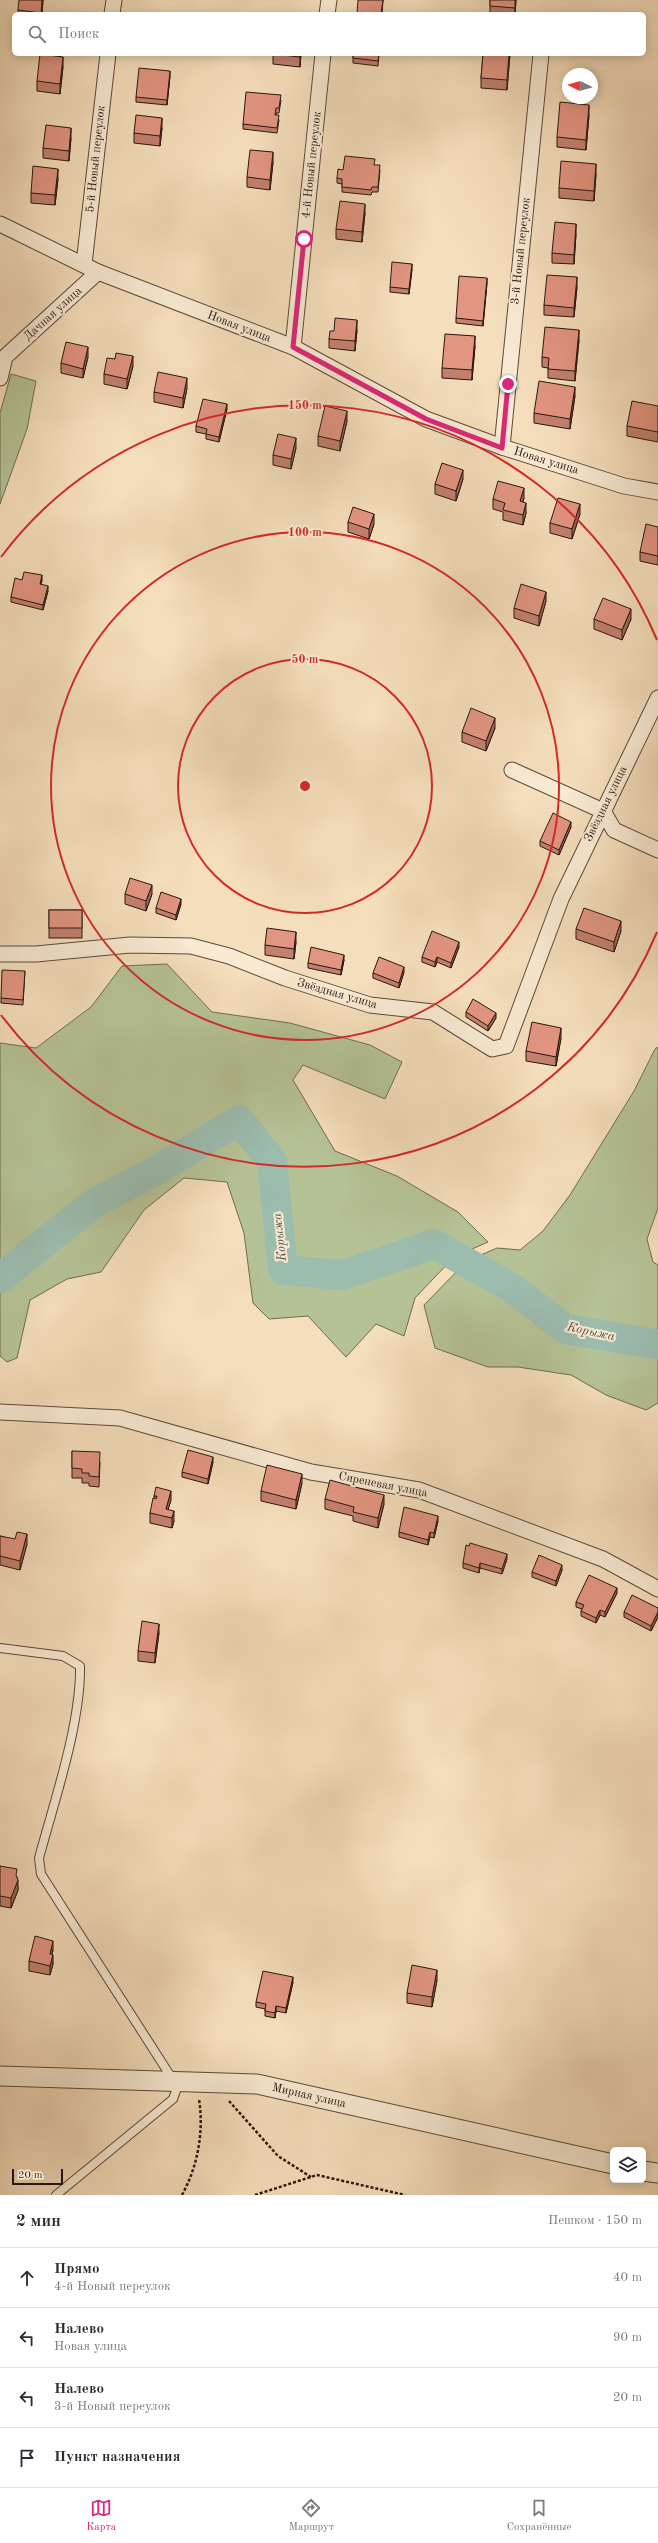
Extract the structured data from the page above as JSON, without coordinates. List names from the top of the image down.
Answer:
{
  "streets": {
    "street": [
      "5-й Новый переулок",
      "4-й Новый переулок",
      "3-й Новый переулок",
      "Дачная улица",
      "Новая улица",
      "Звёздная улица",
      "Сиреневая улица",
      "Мирная улица"
    ]
  },
  "crossings": [
    ["5-й Новый переулок", "Новая улица"],
    ["4-й Новый переулок", "Новая улица"],
    ["3-й Новый переулок", "Новая улица"],
    ["Дачная улица", "Новая улица"]
  ],
  "water": ["Корыжа"],
  "scale_bar": "20 m",
  "north": "left",
  "page": {
    "search": "Поиск",
    "scale": "20 m",
    "heading": ["2 мин", "Пешком · 150 m"],
    "list": [
      ["Прямо", "4-й Новый переулок", "40 m"],
      ["Налево", "Новая улица", "90 m"],
      ["Налево", "3-й Новый переулок", "20 m"],
      "Пункт назначения"
    ],
    "nav": ["Карта", "Маршрут", "Сохранённые"]
  },
  "rings": ["150 m", "100 m", "50 m"]
}
